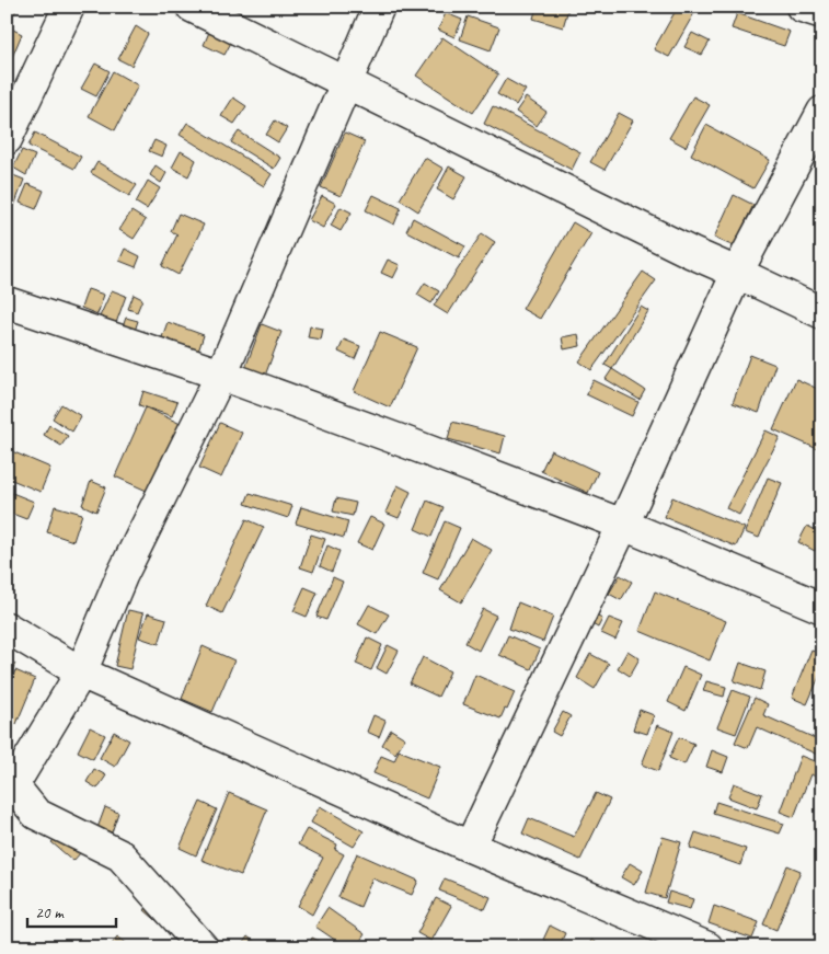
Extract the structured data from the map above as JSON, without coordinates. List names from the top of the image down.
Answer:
{
  "scale_bar": "20 m"
}
